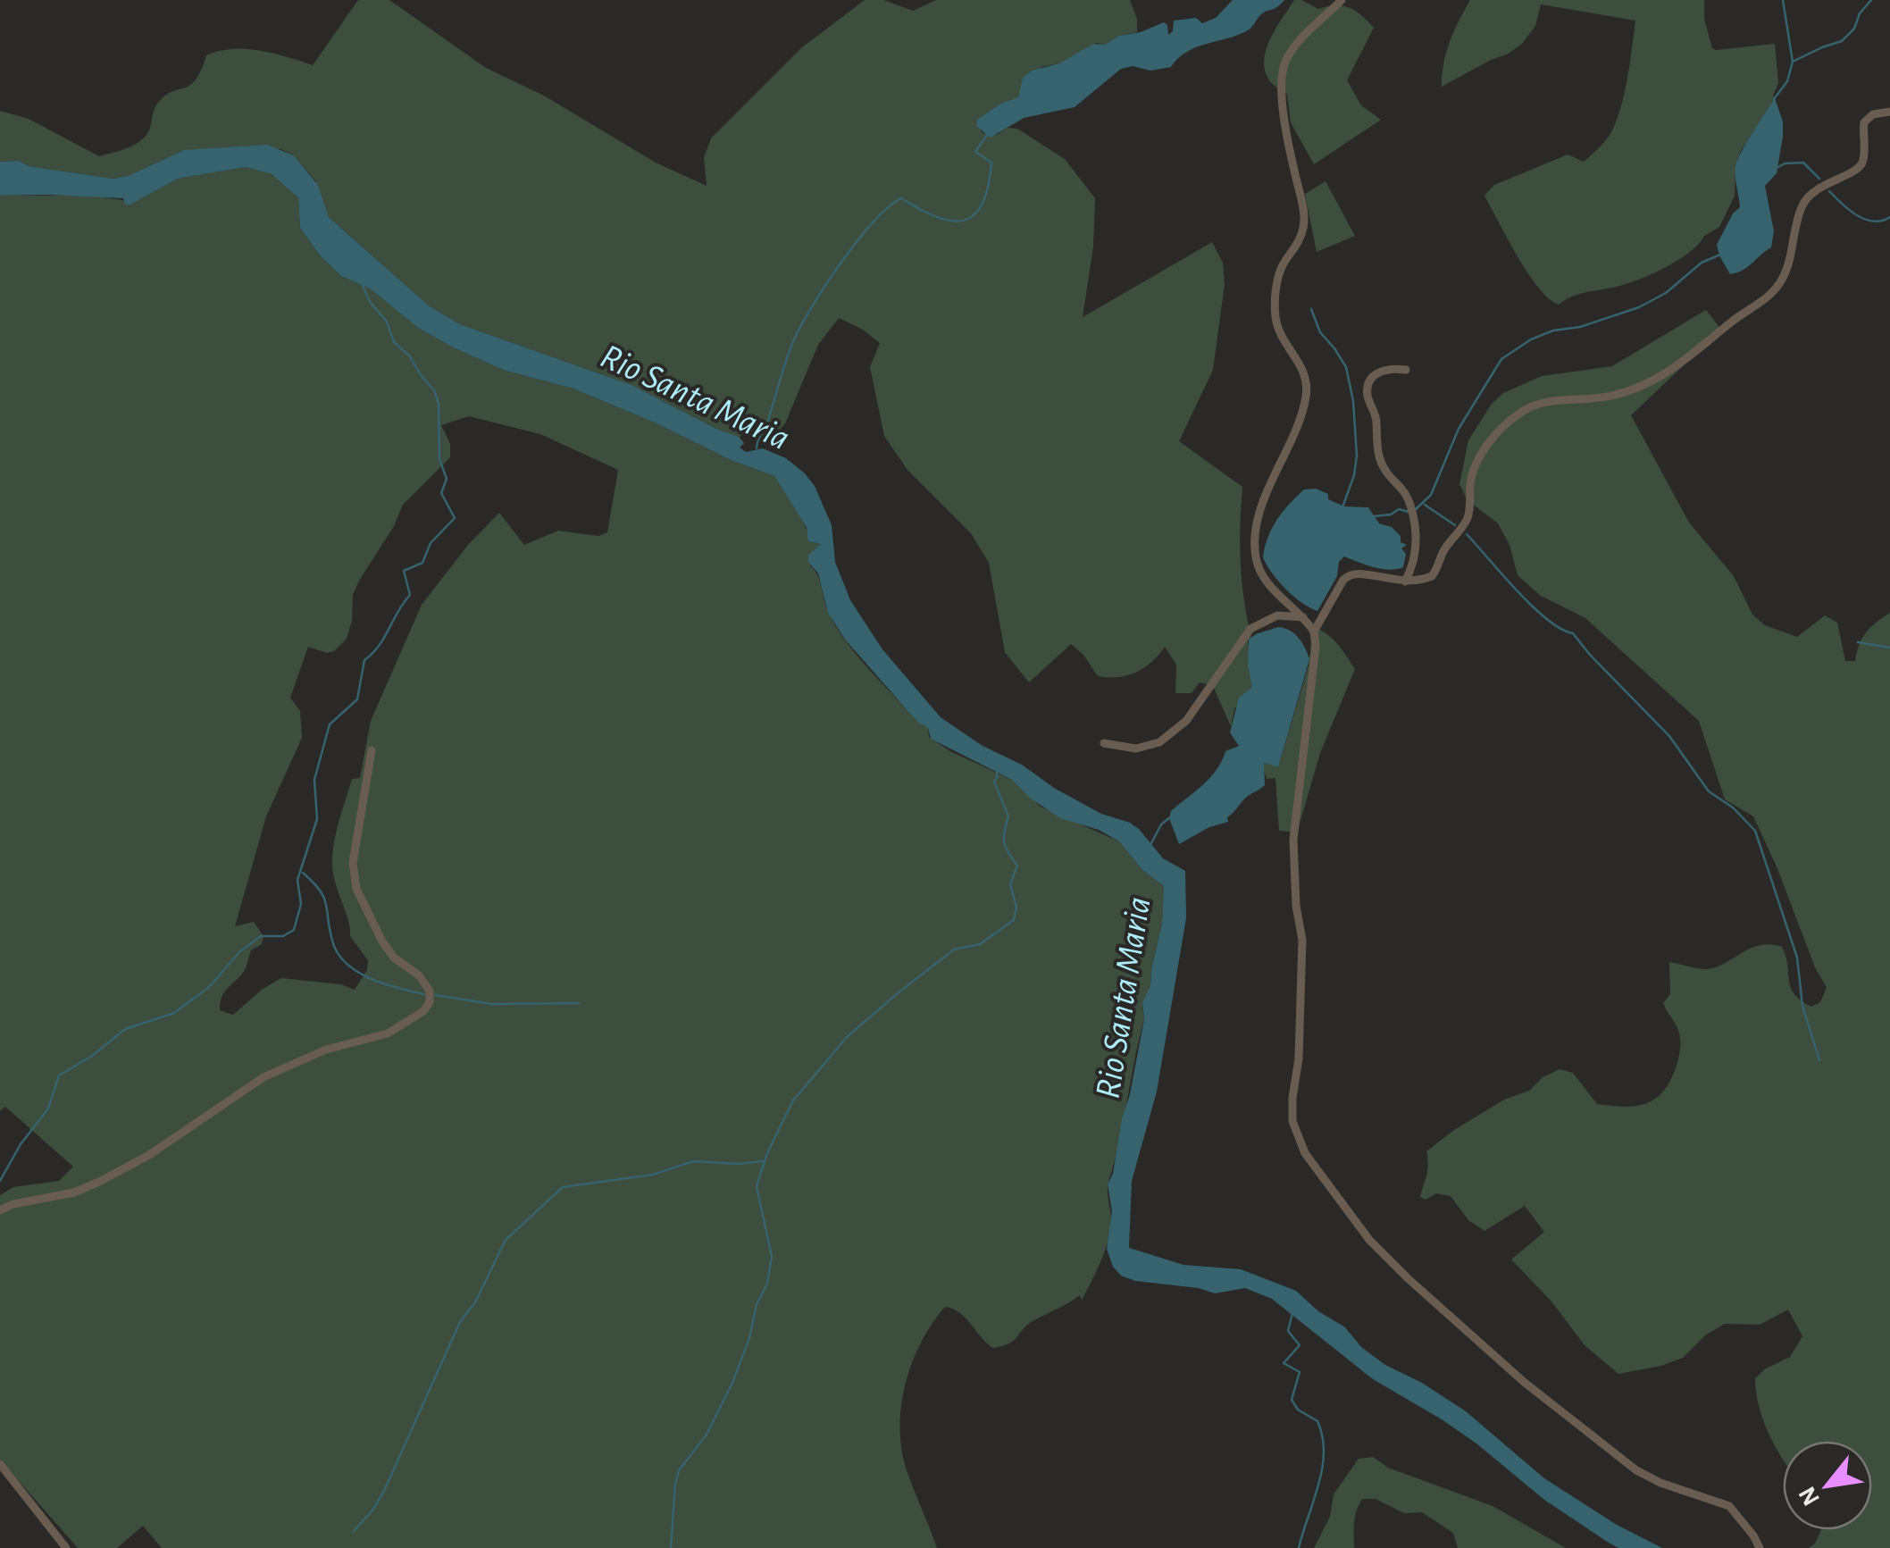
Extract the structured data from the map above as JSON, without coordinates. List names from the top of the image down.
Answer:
{
  "water": ["Rio Santa Maria"],
  "north": "bottom left"
}
